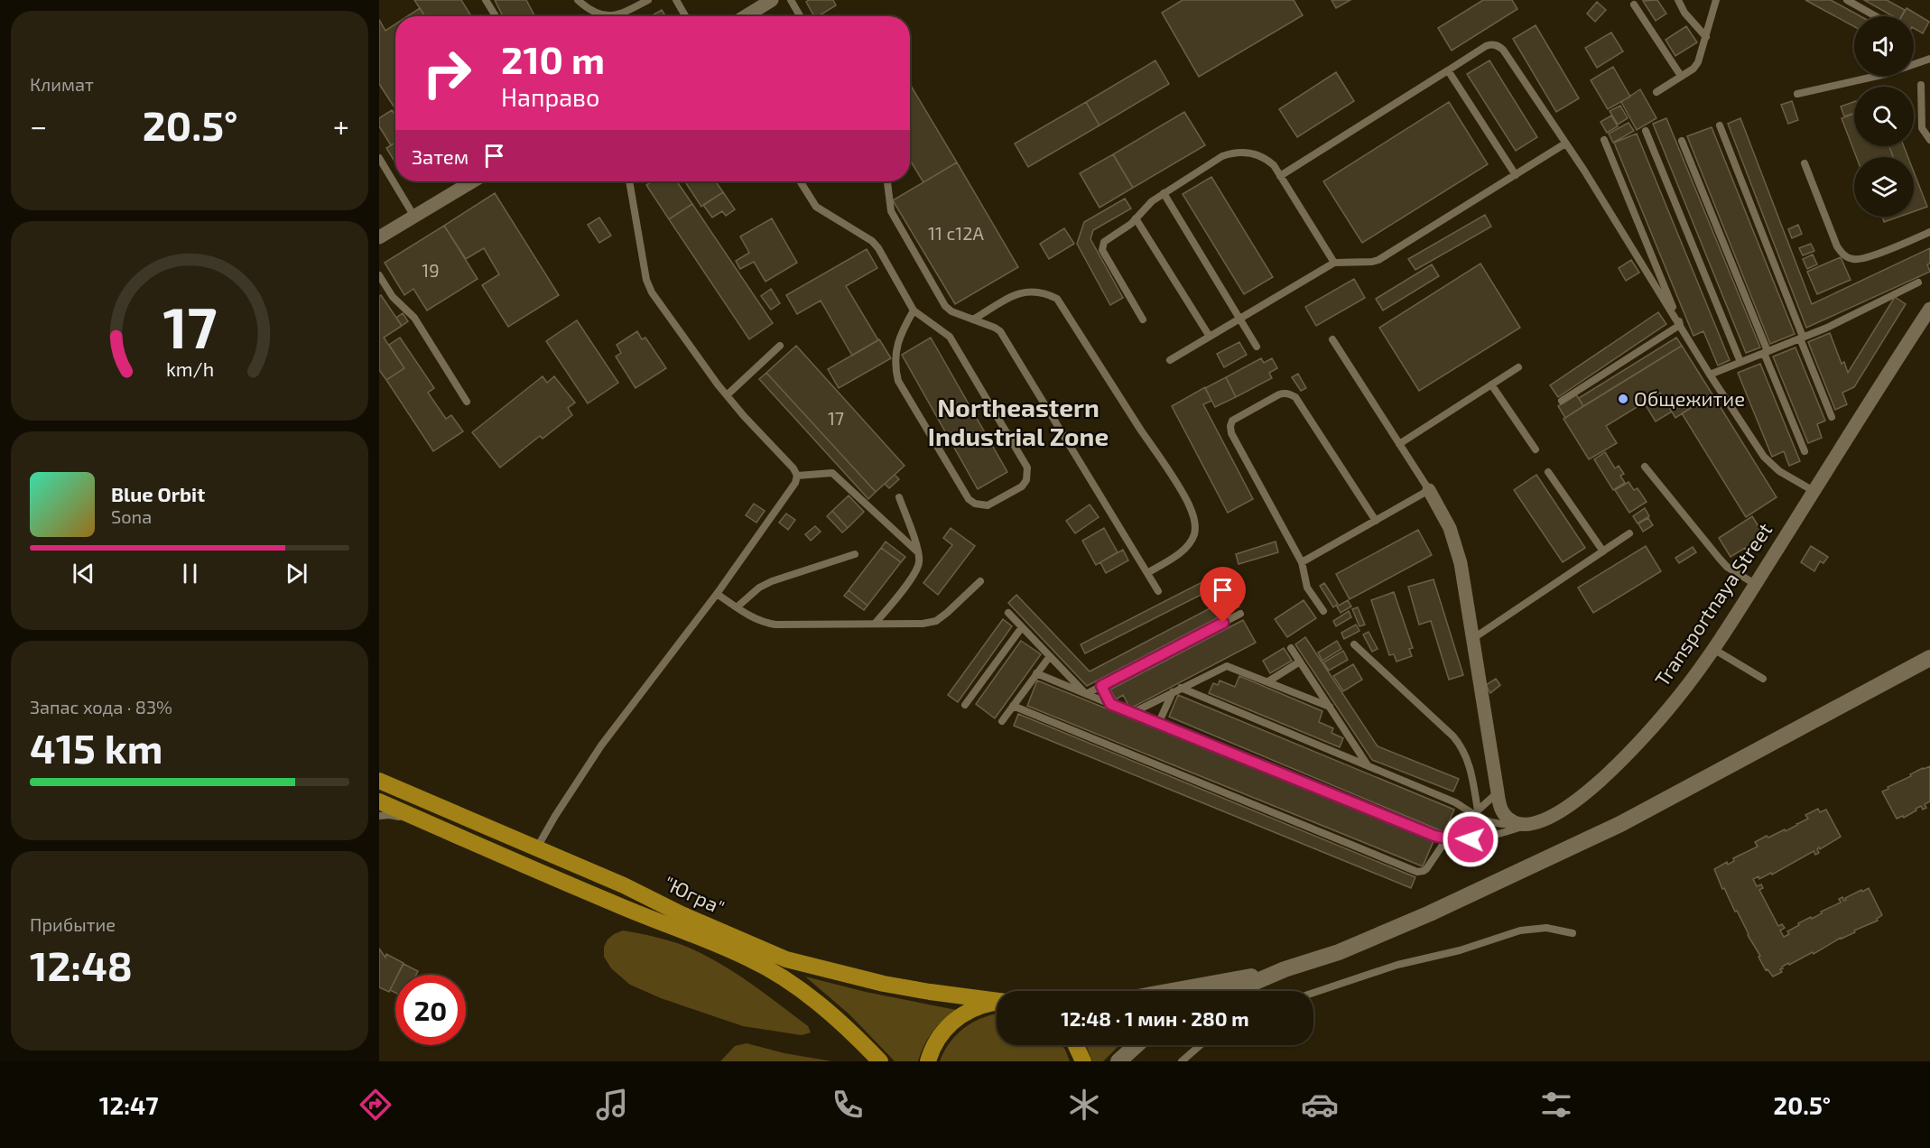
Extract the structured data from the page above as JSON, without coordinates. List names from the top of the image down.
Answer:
{
  "streets": {
    "highway": ["\"Югра\""],
    "street": ["Transportnaya Street"]
  },
  "districts": ["Northeastern Industrial Zone"],
  "places": ["Общежитие"],
  "house_numbers": ["11 с12А", "19", "17"],
  "page": {
    "tile": [
      "Климат",
      ["Запас хода · 83%", "415 km"],
      ["Прибытие", "12:48"]
    ],
    "turn": ["210 m", "Направо"],
    "heat": ["−", "20.5°", "+"],
    "then": "Затем",
    "song": ["Blue Orbit", "Sona"],
    "limit": "20",
    "trip": "12:48 · 1 мин · 280 m",
    "tabs": ["12:47", "20.5°"],
    "gauge": ["17", "km/h"]
  }
}
